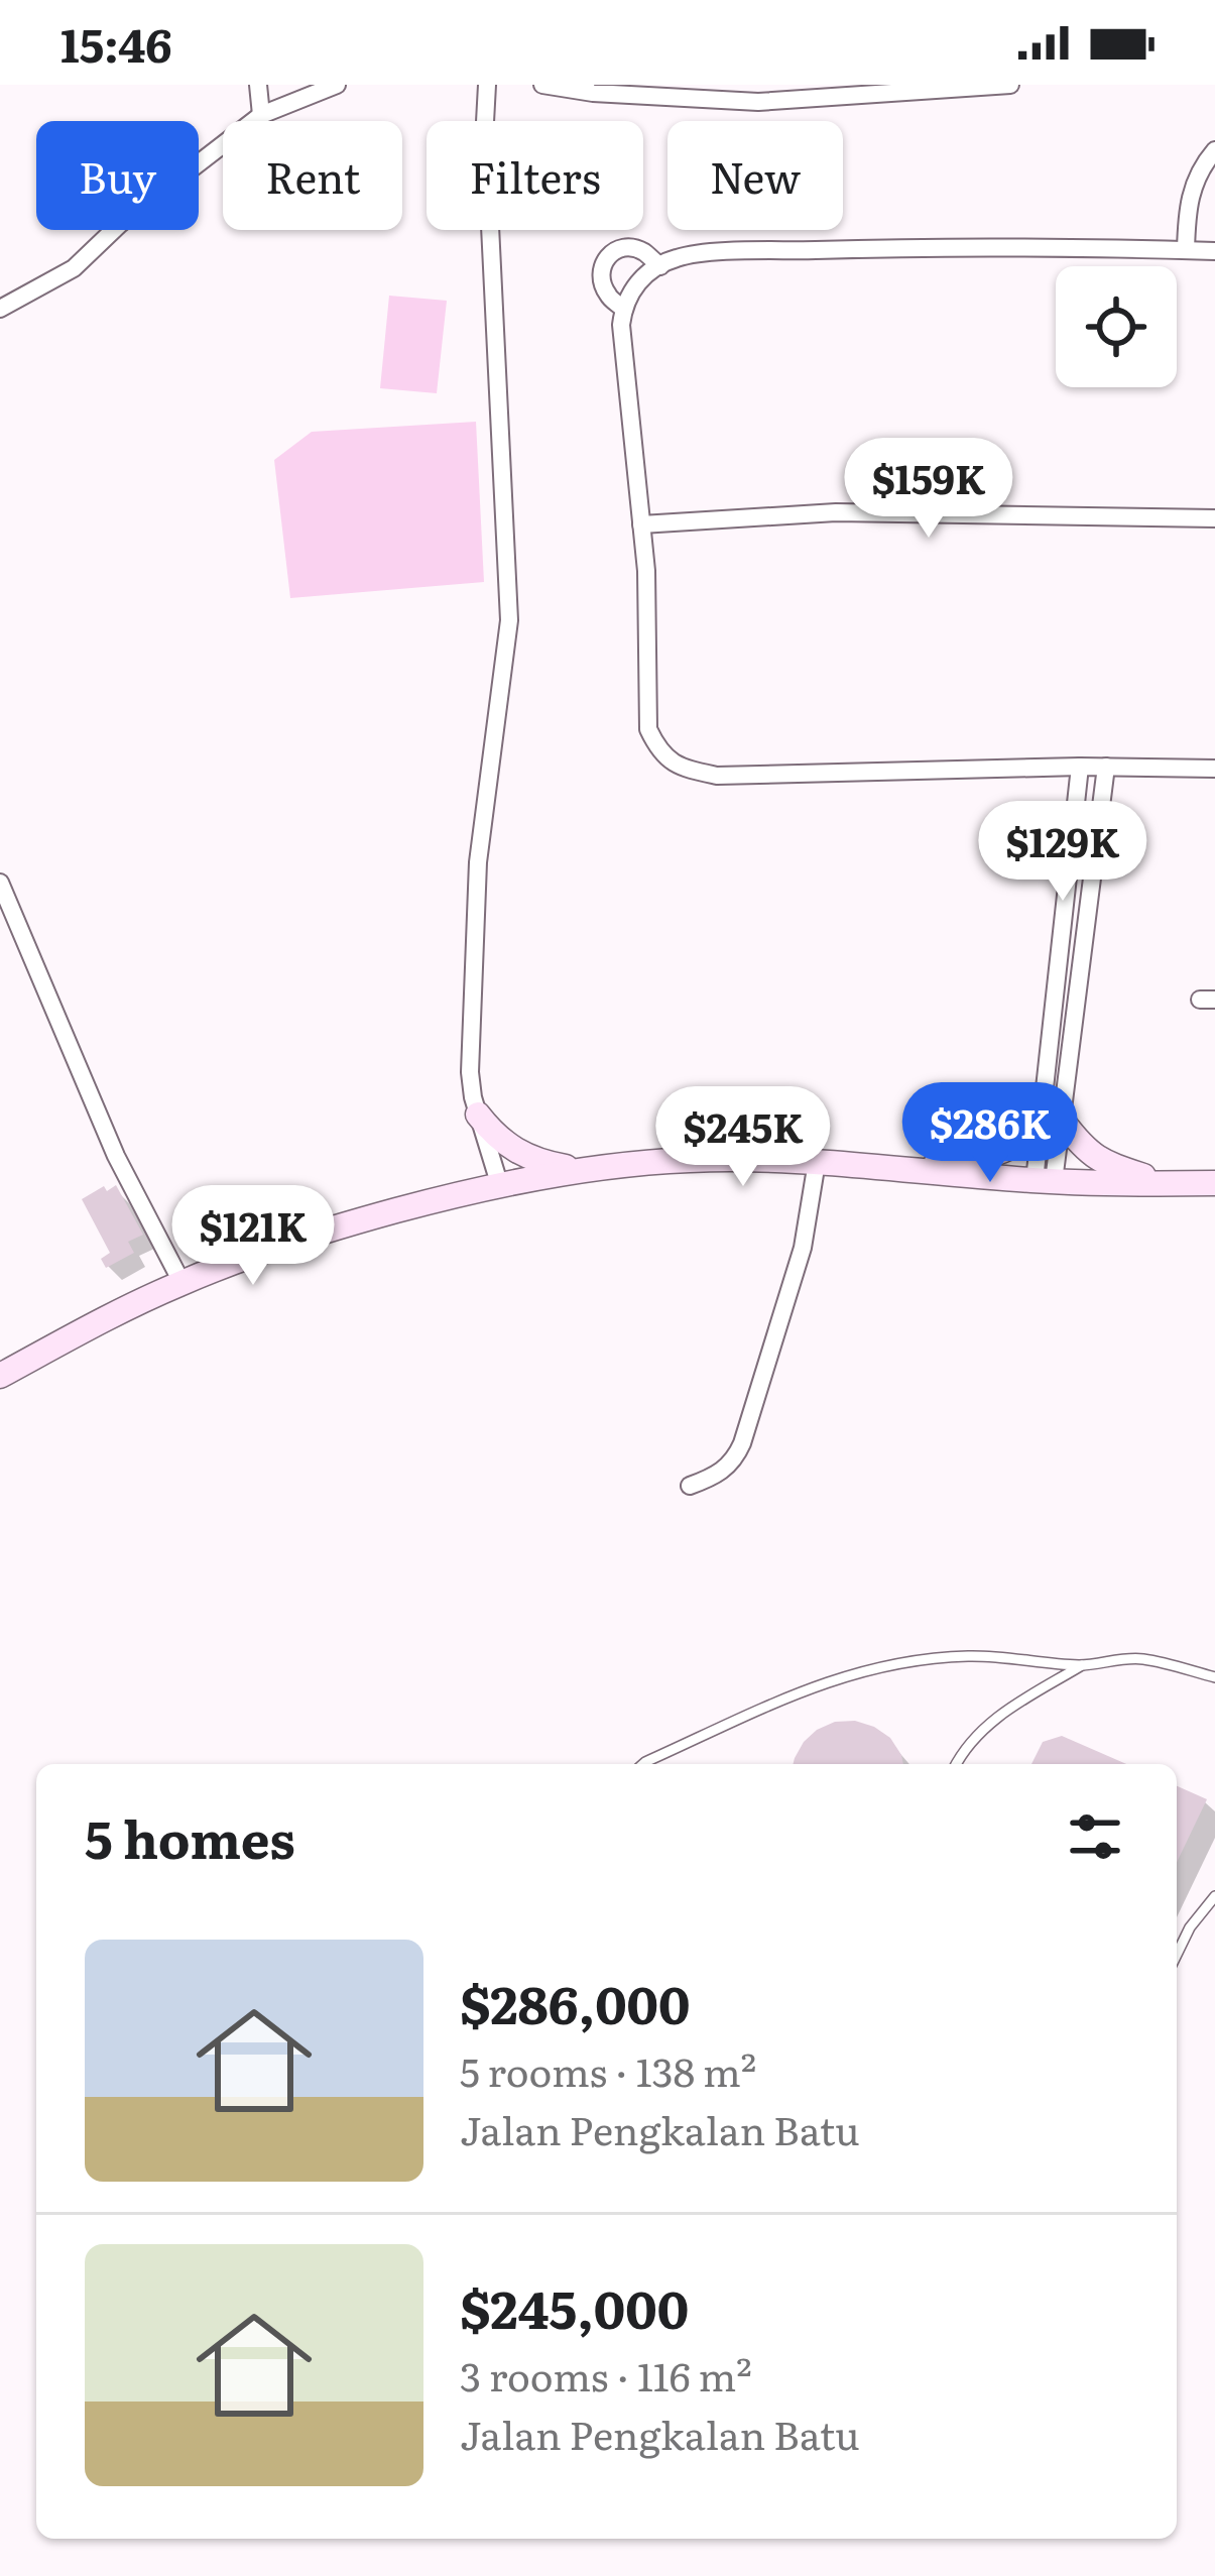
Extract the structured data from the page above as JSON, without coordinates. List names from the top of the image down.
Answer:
{
  "page": {
    "status": "15:46",
    "chip": [
      "Buy",
      "Rent",
      "Filters",
      "New"
    ],
    "price": [
      "$159K",
      "$129K",
      "$286K",
      "$245K",
      "$121K"
    ],
    "heading": "5 homes",
    "list": [
      {
        "name": "$286,000",
        "note": "5 rooms · 138 m² · Jalan Pengkalan Batu"
      },
      {
        "name": "$245,000",
        "note": "3 rooms · 116 m² · Jalan Pengkalan Batu"
      }
    ]
  }
}
